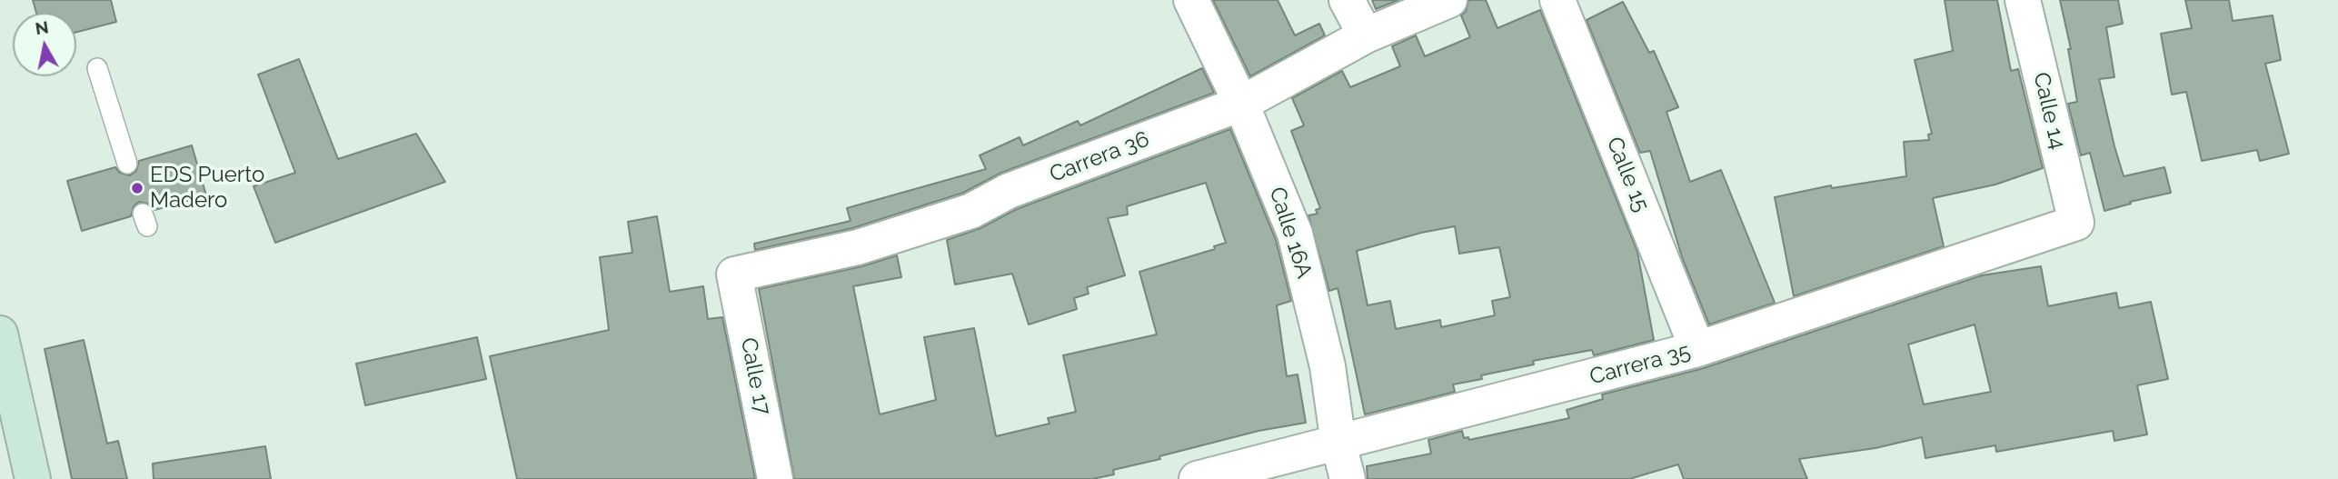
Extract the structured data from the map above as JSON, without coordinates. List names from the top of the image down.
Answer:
{
  "streets": {
    "street": [
      "Calle 14",
      "Carrera 36",
      "Calle 15",
      "Calle 16A",
      "Carrera 35",
      "Calle 17"
    ]
  },
  "crossings": [
    ["Calle 14", "Carrera 35"],
    ["Carrera 36", "Calle 16A"],
    ["Carrera 36", "Calle 17"],
    ["Calle 15", "Carrera 35"],
    ["Calle 16A", "Carrera 35"]
  ],
  "places": ["EDS Puerto Madero"],
  "north": "top"
}
